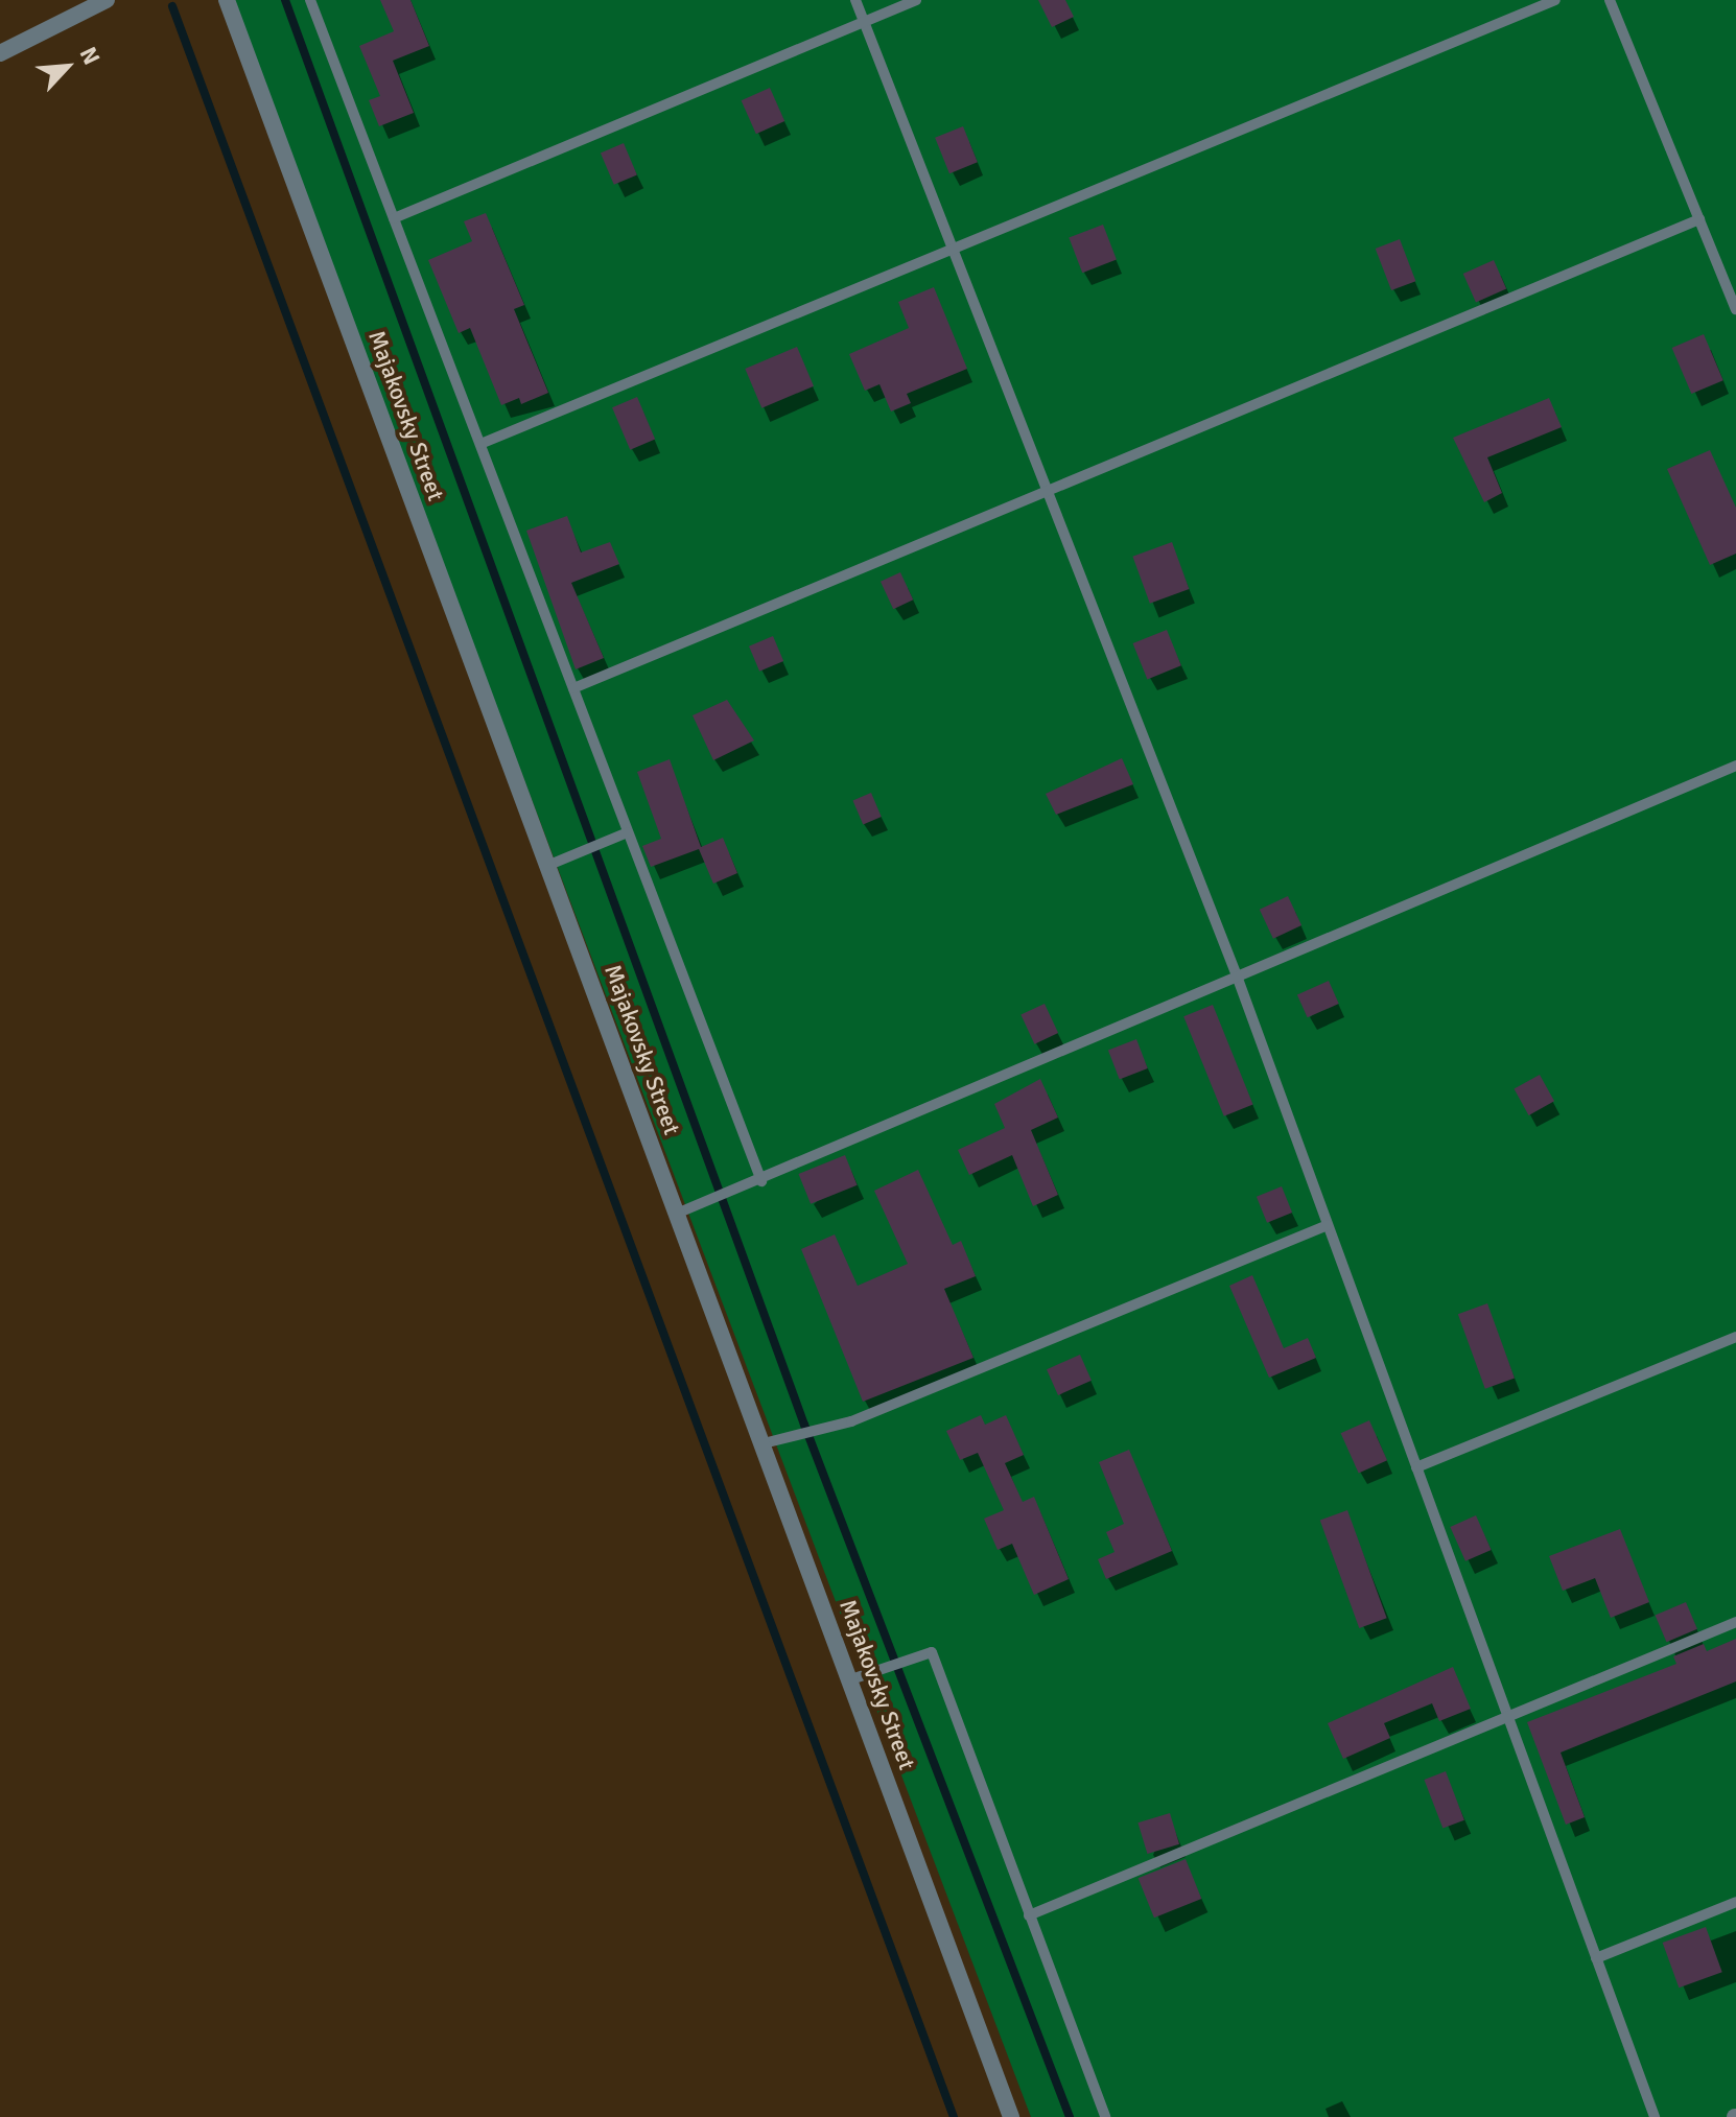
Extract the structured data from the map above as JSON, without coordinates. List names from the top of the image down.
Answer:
{
  "streets": {
    "street": ["Majakovsky Street"]
  },
  "north": "top right"
}
